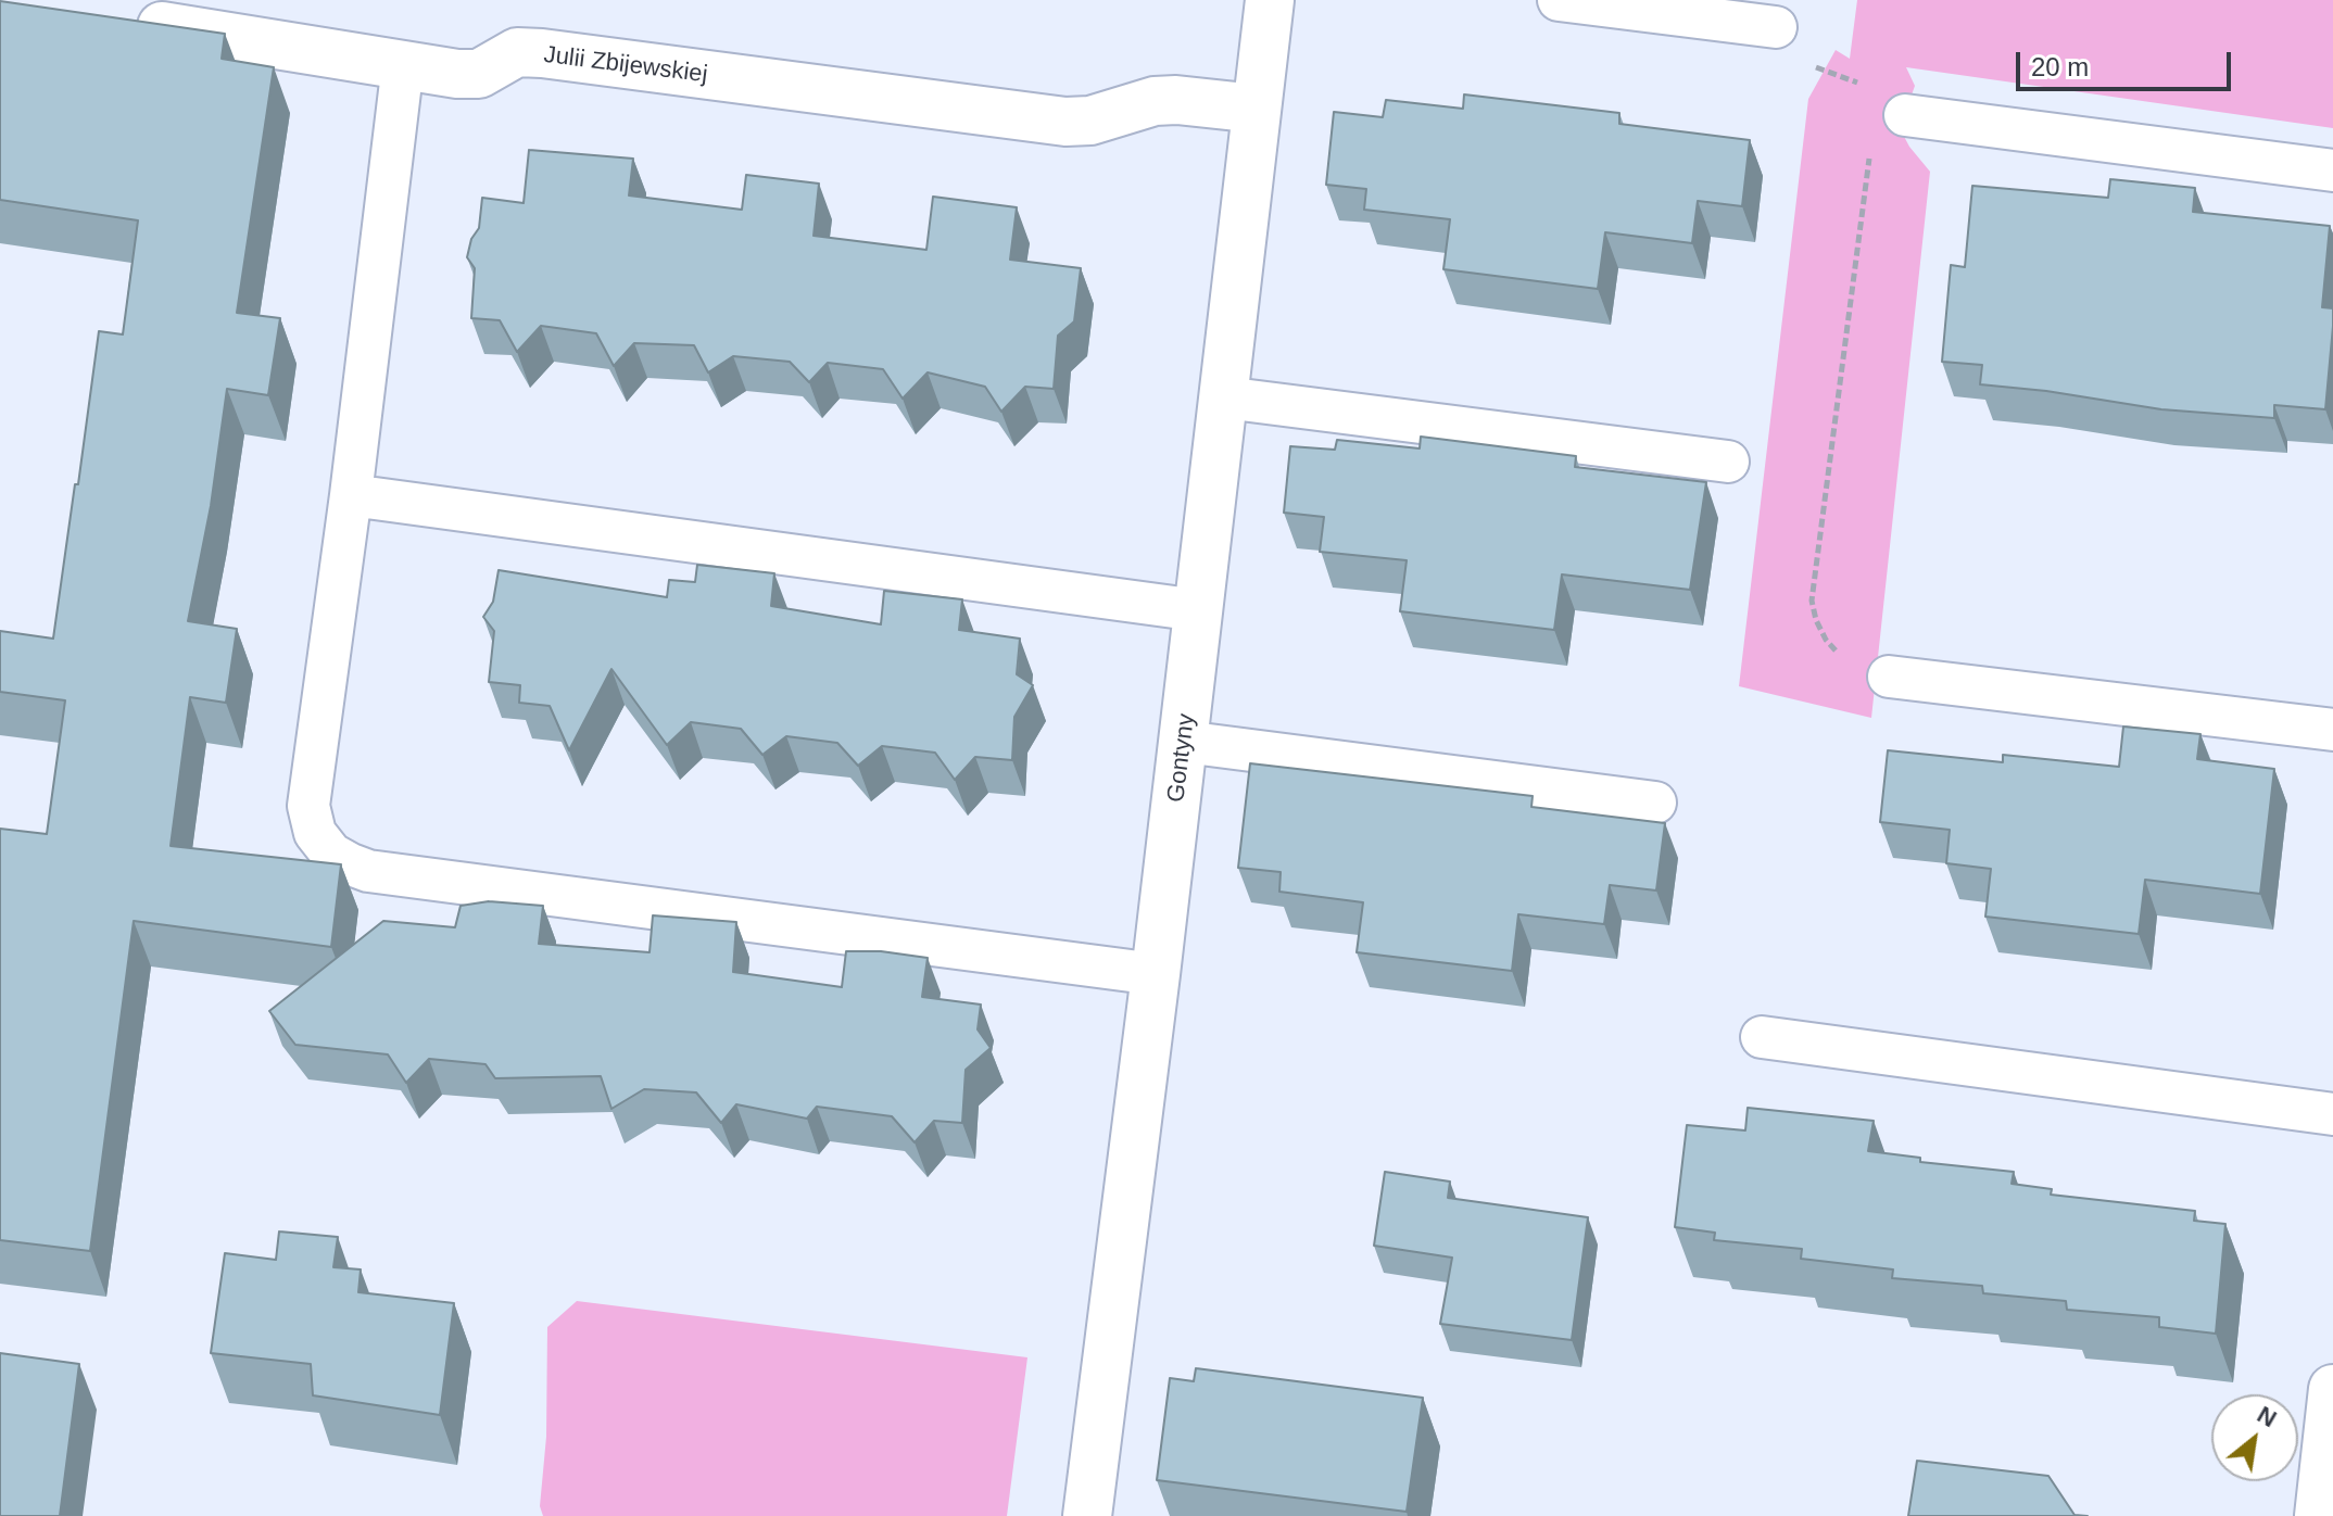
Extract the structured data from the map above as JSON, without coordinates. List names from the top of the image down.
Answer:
{
  "streets": {
    "street": ["Julii Zbijewskiej", "Gontyny"]
  },
  "crossings": [
    ["Julii Zbijewskiej", "Gontyny"]
  ],
  "scale_bar": "20 m",
  "north": "top right"
}
